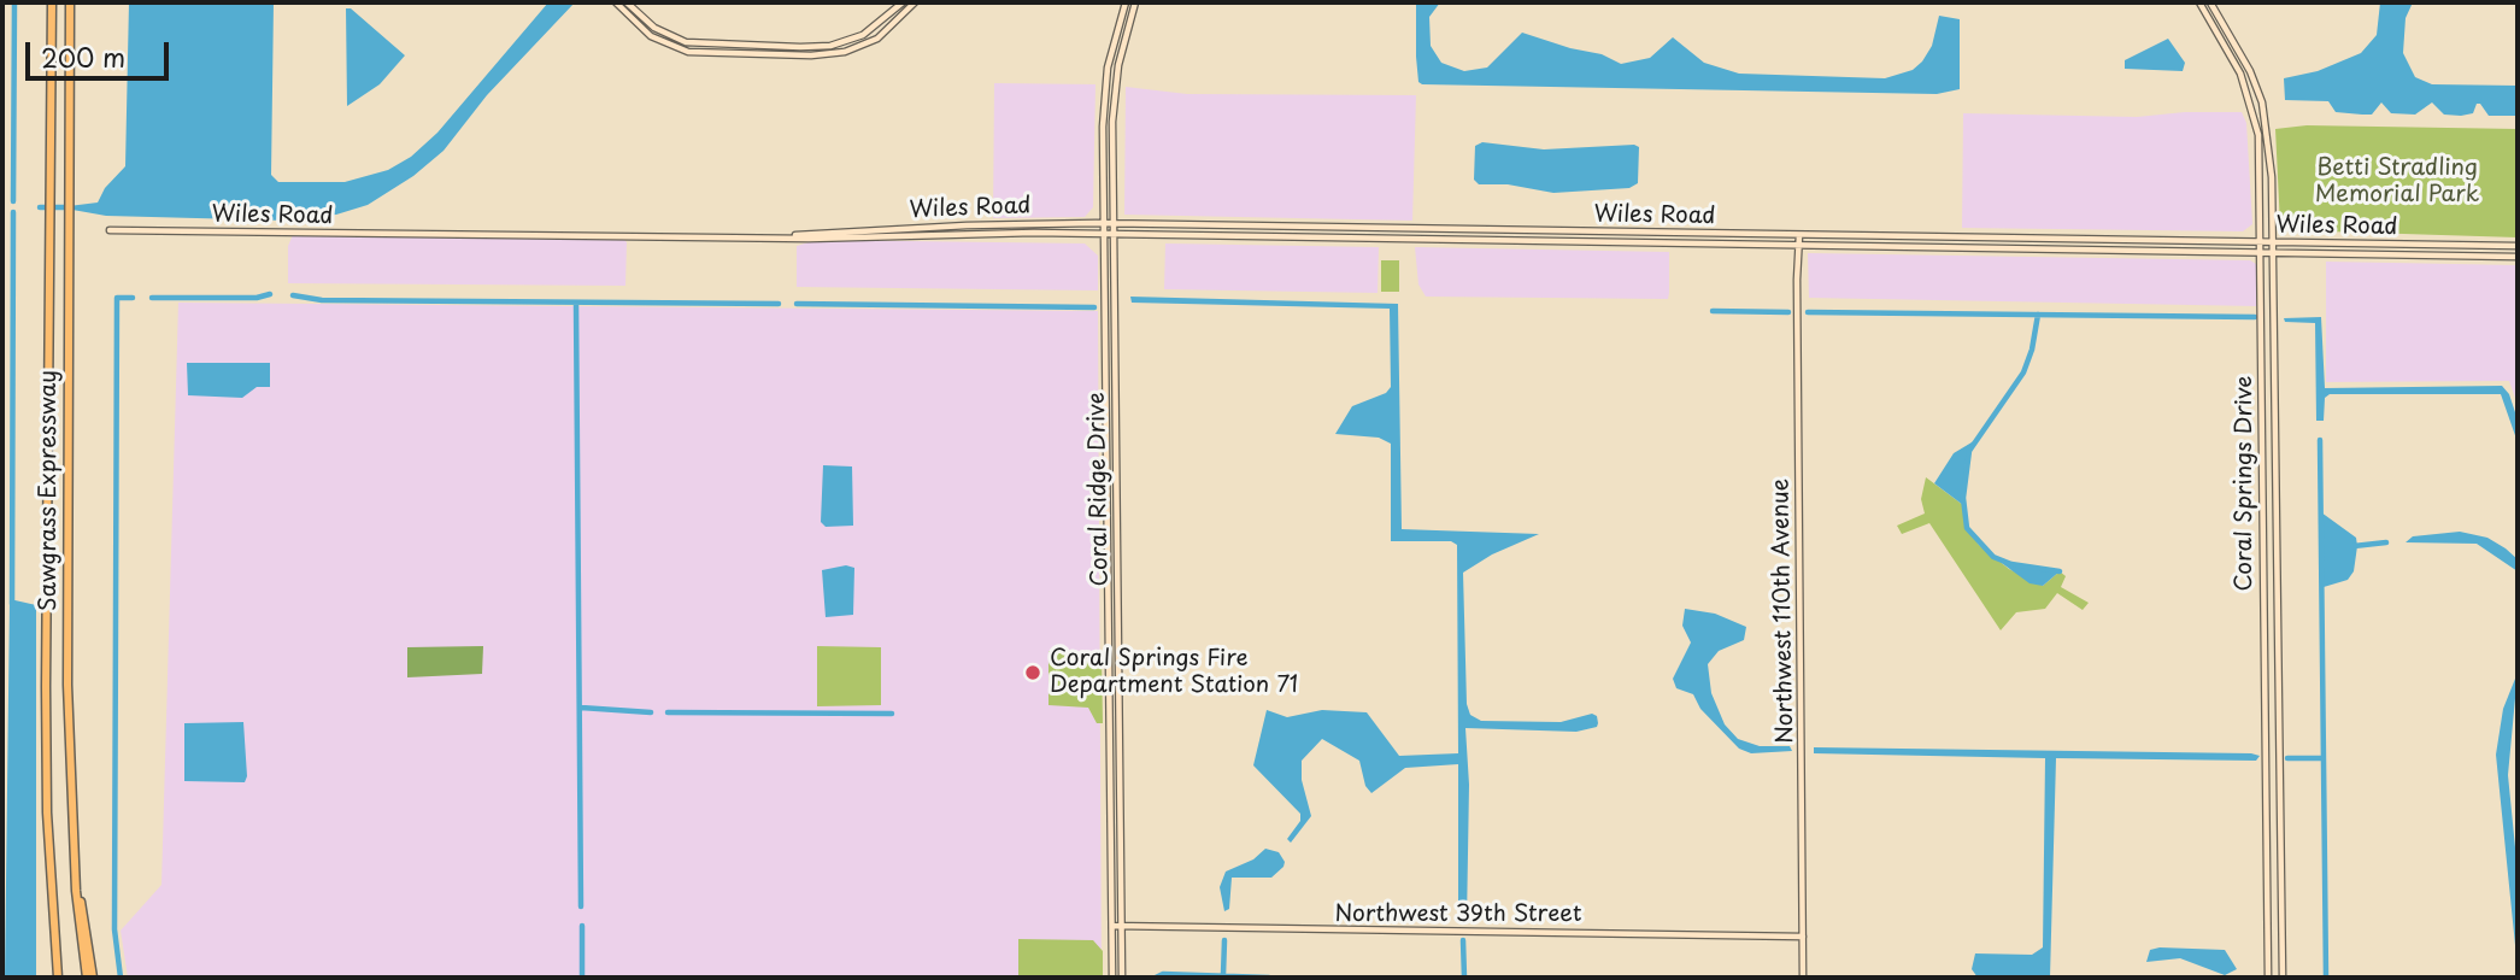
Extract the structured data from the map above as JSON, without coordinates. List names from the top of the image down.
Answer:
{
  "streets": {
    "highway": ["Sawgrass Expressway"],
    "main road": [
      "Wiles Road",
      "Coral Springs Drive",
      "Coral Ridge Drive",
      "Northwest 110th Avenue",
      "Northwest 39th Street"
    ]
  },
  "crossings": [
    ["Wiles Road", "Coral Springs Drive"],
    ["Wiles Road", "Coral Ridge Drive"],
    ["Wiles Road", "Northwest 110th Avenue"],
    ["Coral Ridge Drive", "Northwest 39th Street"],
    ["Northwest 110th Avenue", "Northwest 39th Street"]
  ],
  "parks": ["Betti Stradling Memorial Park"],
  "places": ["Coral Springs Fire Department Station 71"],
  "scale_bar": "200 m"
}
